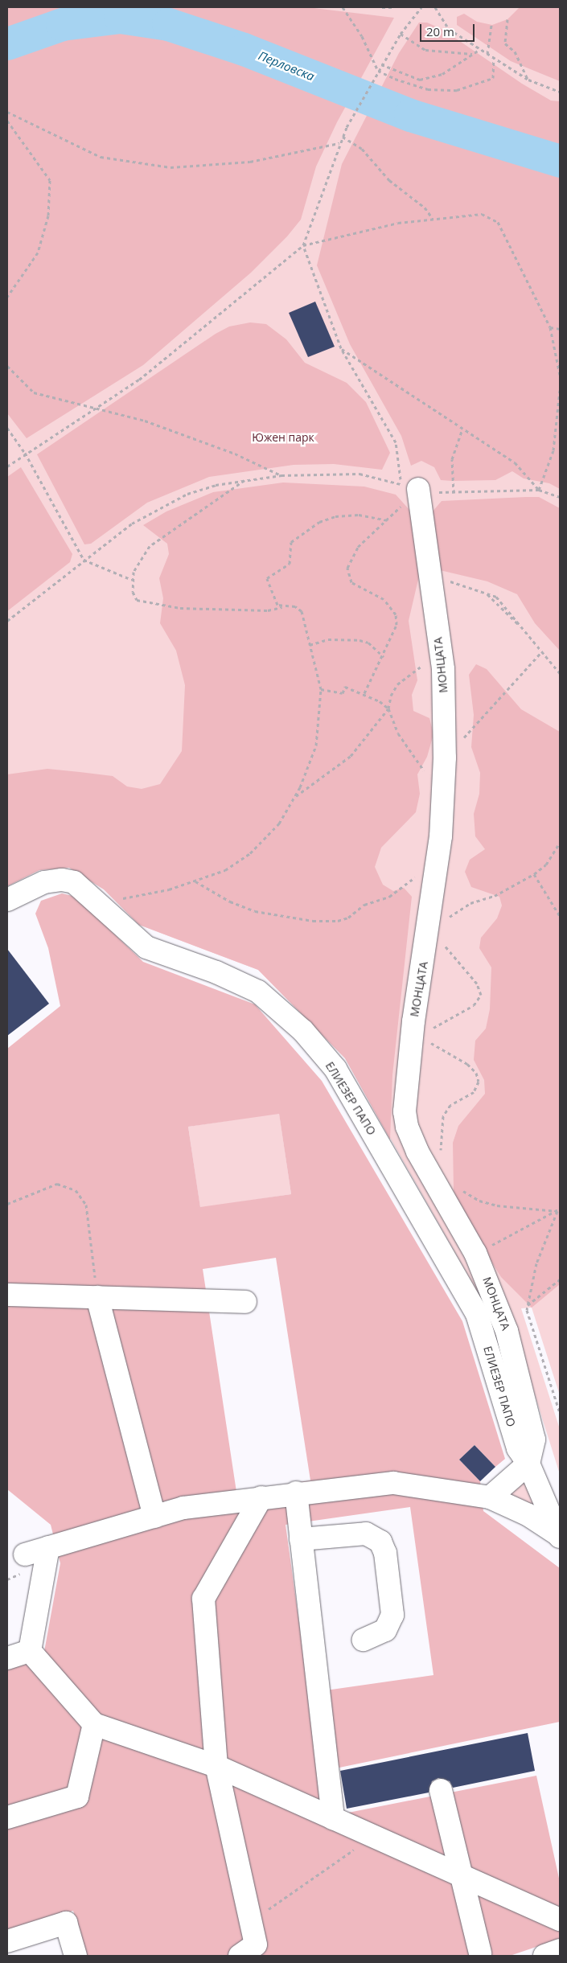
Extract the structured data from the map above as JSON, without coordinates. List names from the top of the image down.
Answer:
{
  "streets": {
    "street": ["МОНЦАТА", "ЕЛИЕЗЕР ПАПО"]
  },
  "crossings": [
    ["МОНЦАТА", "ЕЛИЕЗЕР ПАПО"]
  ],
  "water": ["Перловска"],
  "parks": ["Южен парк"],
  "scale_bar": "20 m"
}
